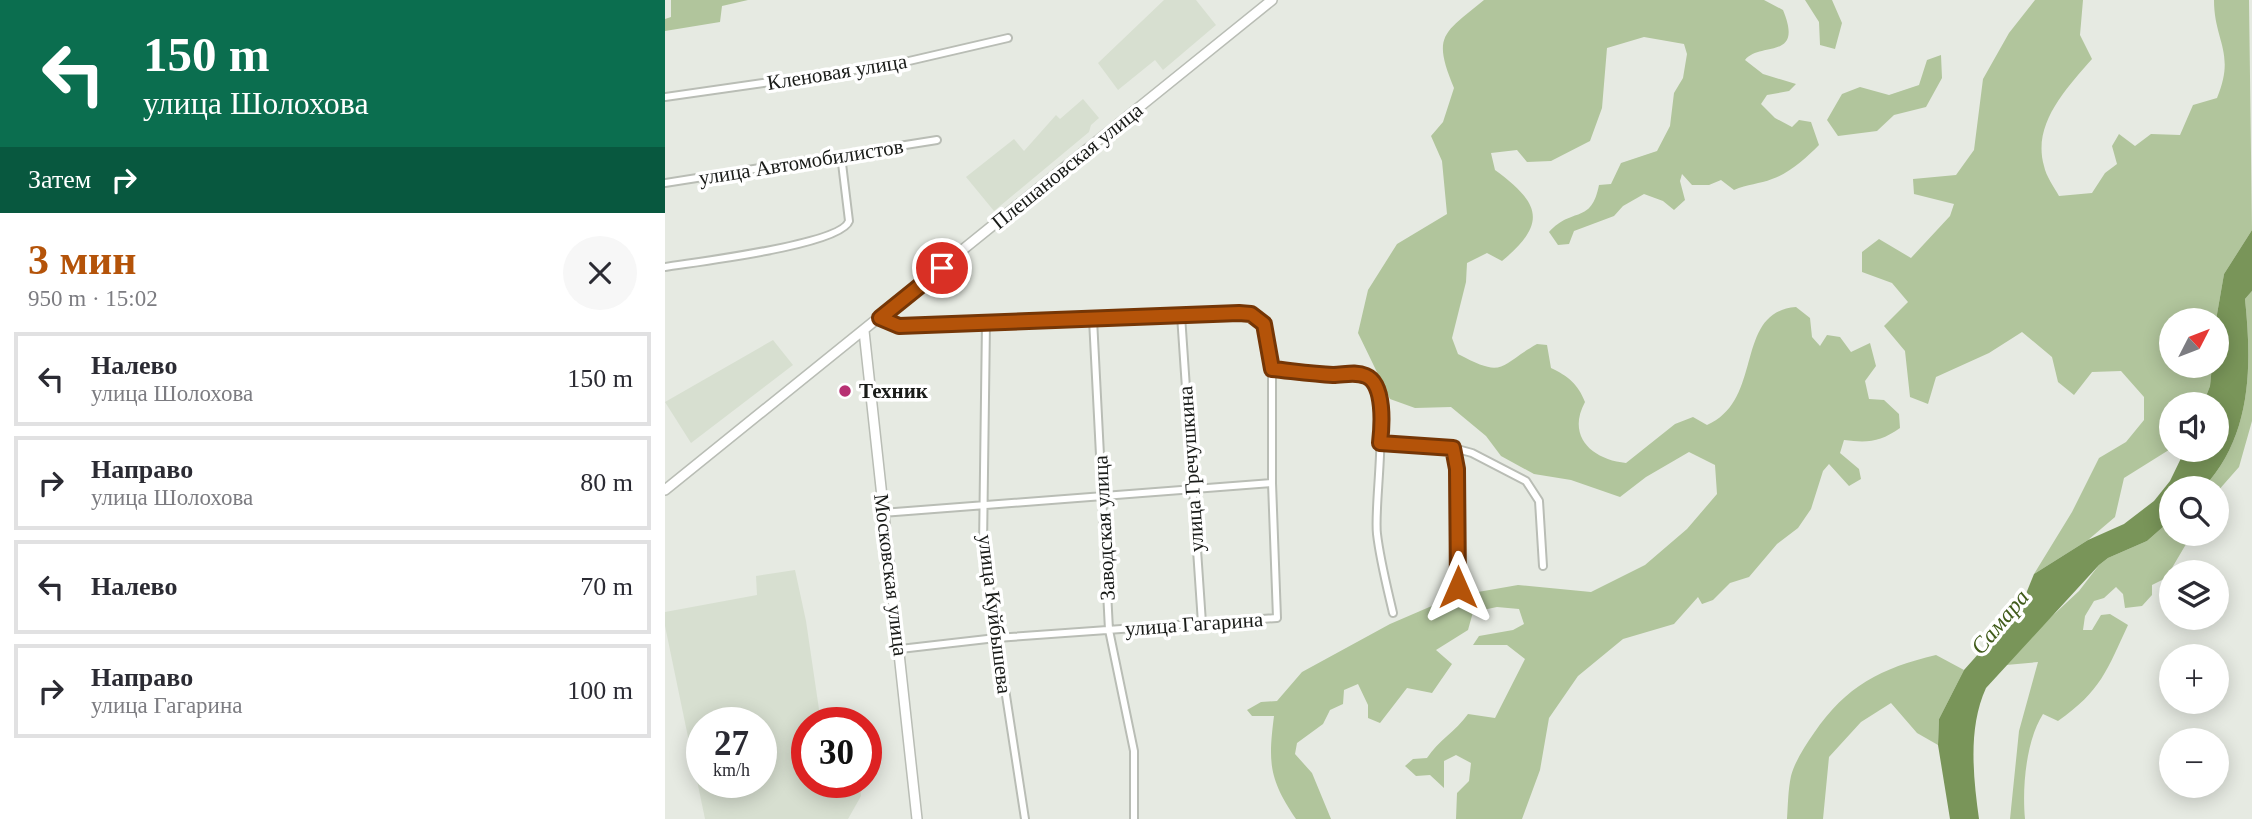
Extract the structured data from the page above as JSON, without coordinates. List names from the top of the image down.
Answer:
{
  "streets": {
    "main road": ["Плешановская улица", "Московская улица"],
    "street": [
      "Кленовая улица",
      "улица Автомобилистов",
      "улица Гречушкина",
      "Заводская улица",
      "улица Куйбышева",
      "улица Гагарина"
    ]
  },
  "crossings": [
    ["Плешановская улица", "Московская улица"],
    ["улица Гречушкина", "улица Гагарина"],
    ["Заводская улица", "улица Гагарина"],
    ["Московская улица", "улица Гагарина"],
    ["улица Куйбышева", "улица Гагарина"]
  ],
  "water": ["Самара"],
  "places": ["Техник"],
  "north": "top right",
  "page": {
    "turn": ["150 m", "улица Шолохова"],
    "then": "Затем",
    "heading": ["3 мин", "950 m · 15:02"],
    "map_buttons": ["+", "−"],
    "list": [
      {
        "name": "Налево",
        "note": "улица Шолохова",
        "value": "150 m"
      },
      {
        "name": "Направо",
        "note": "улица Шолохова",
        "value": "80 m"
      },
      {
        "name": "Налево",
        "value": "70 m"
      },
      {
        "name": "Направо",
        "note": "улица Гагарина",
        "value": "100 m"
      }
    ],
    "speed": "27 km/h",
    "limit": "30"
  }
}
